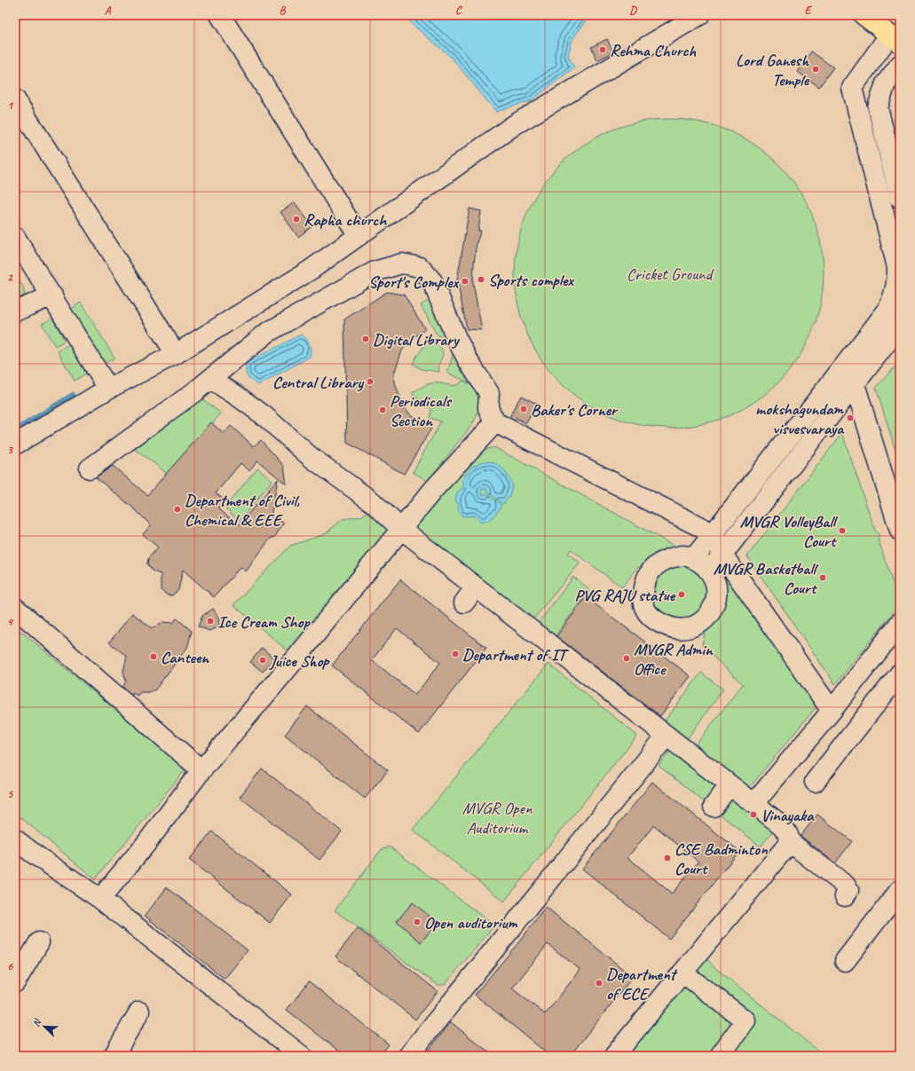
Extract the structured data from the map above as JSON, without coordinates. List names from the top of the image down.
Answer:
{
  "parks": ["Cricket Ground", "MVGR Open Auditorium"],
  "places": [
    "Rehma Church",
    "Lord Ganesh Temple",
    "Rapha church",
    "Sports complex",
    "Sport's Complex",
    "Digital Library",
    "Central Library",
    "Baker's Corner",
    "Periodicals Section",
    "mokshagundam visvesvaraya",
    "Department of Civil, Chemical & EEE",
    "MVGR VolleyBall Court",
    "MVGR Basketball Court",
    "PVG RAJU statue",
    "Ice Cream Shop",
    "Department of IT",
    "Canteen",
    "MVGR Admin Office",
    "Juice Shop",
    "Vinayaka",
    "CSE Badminton Court",
    "Open auditorium",
    "Department of ECE"
  ],
  "north": "top left",
  "grid": {
    "columns": [
      "A",
      "B",
      "C",
      "D",
      "E"
    ],
    "rows": [
      "1",
      "2",
      "3",
      "4",
      "5",
      "6"
    ]
  }
}
